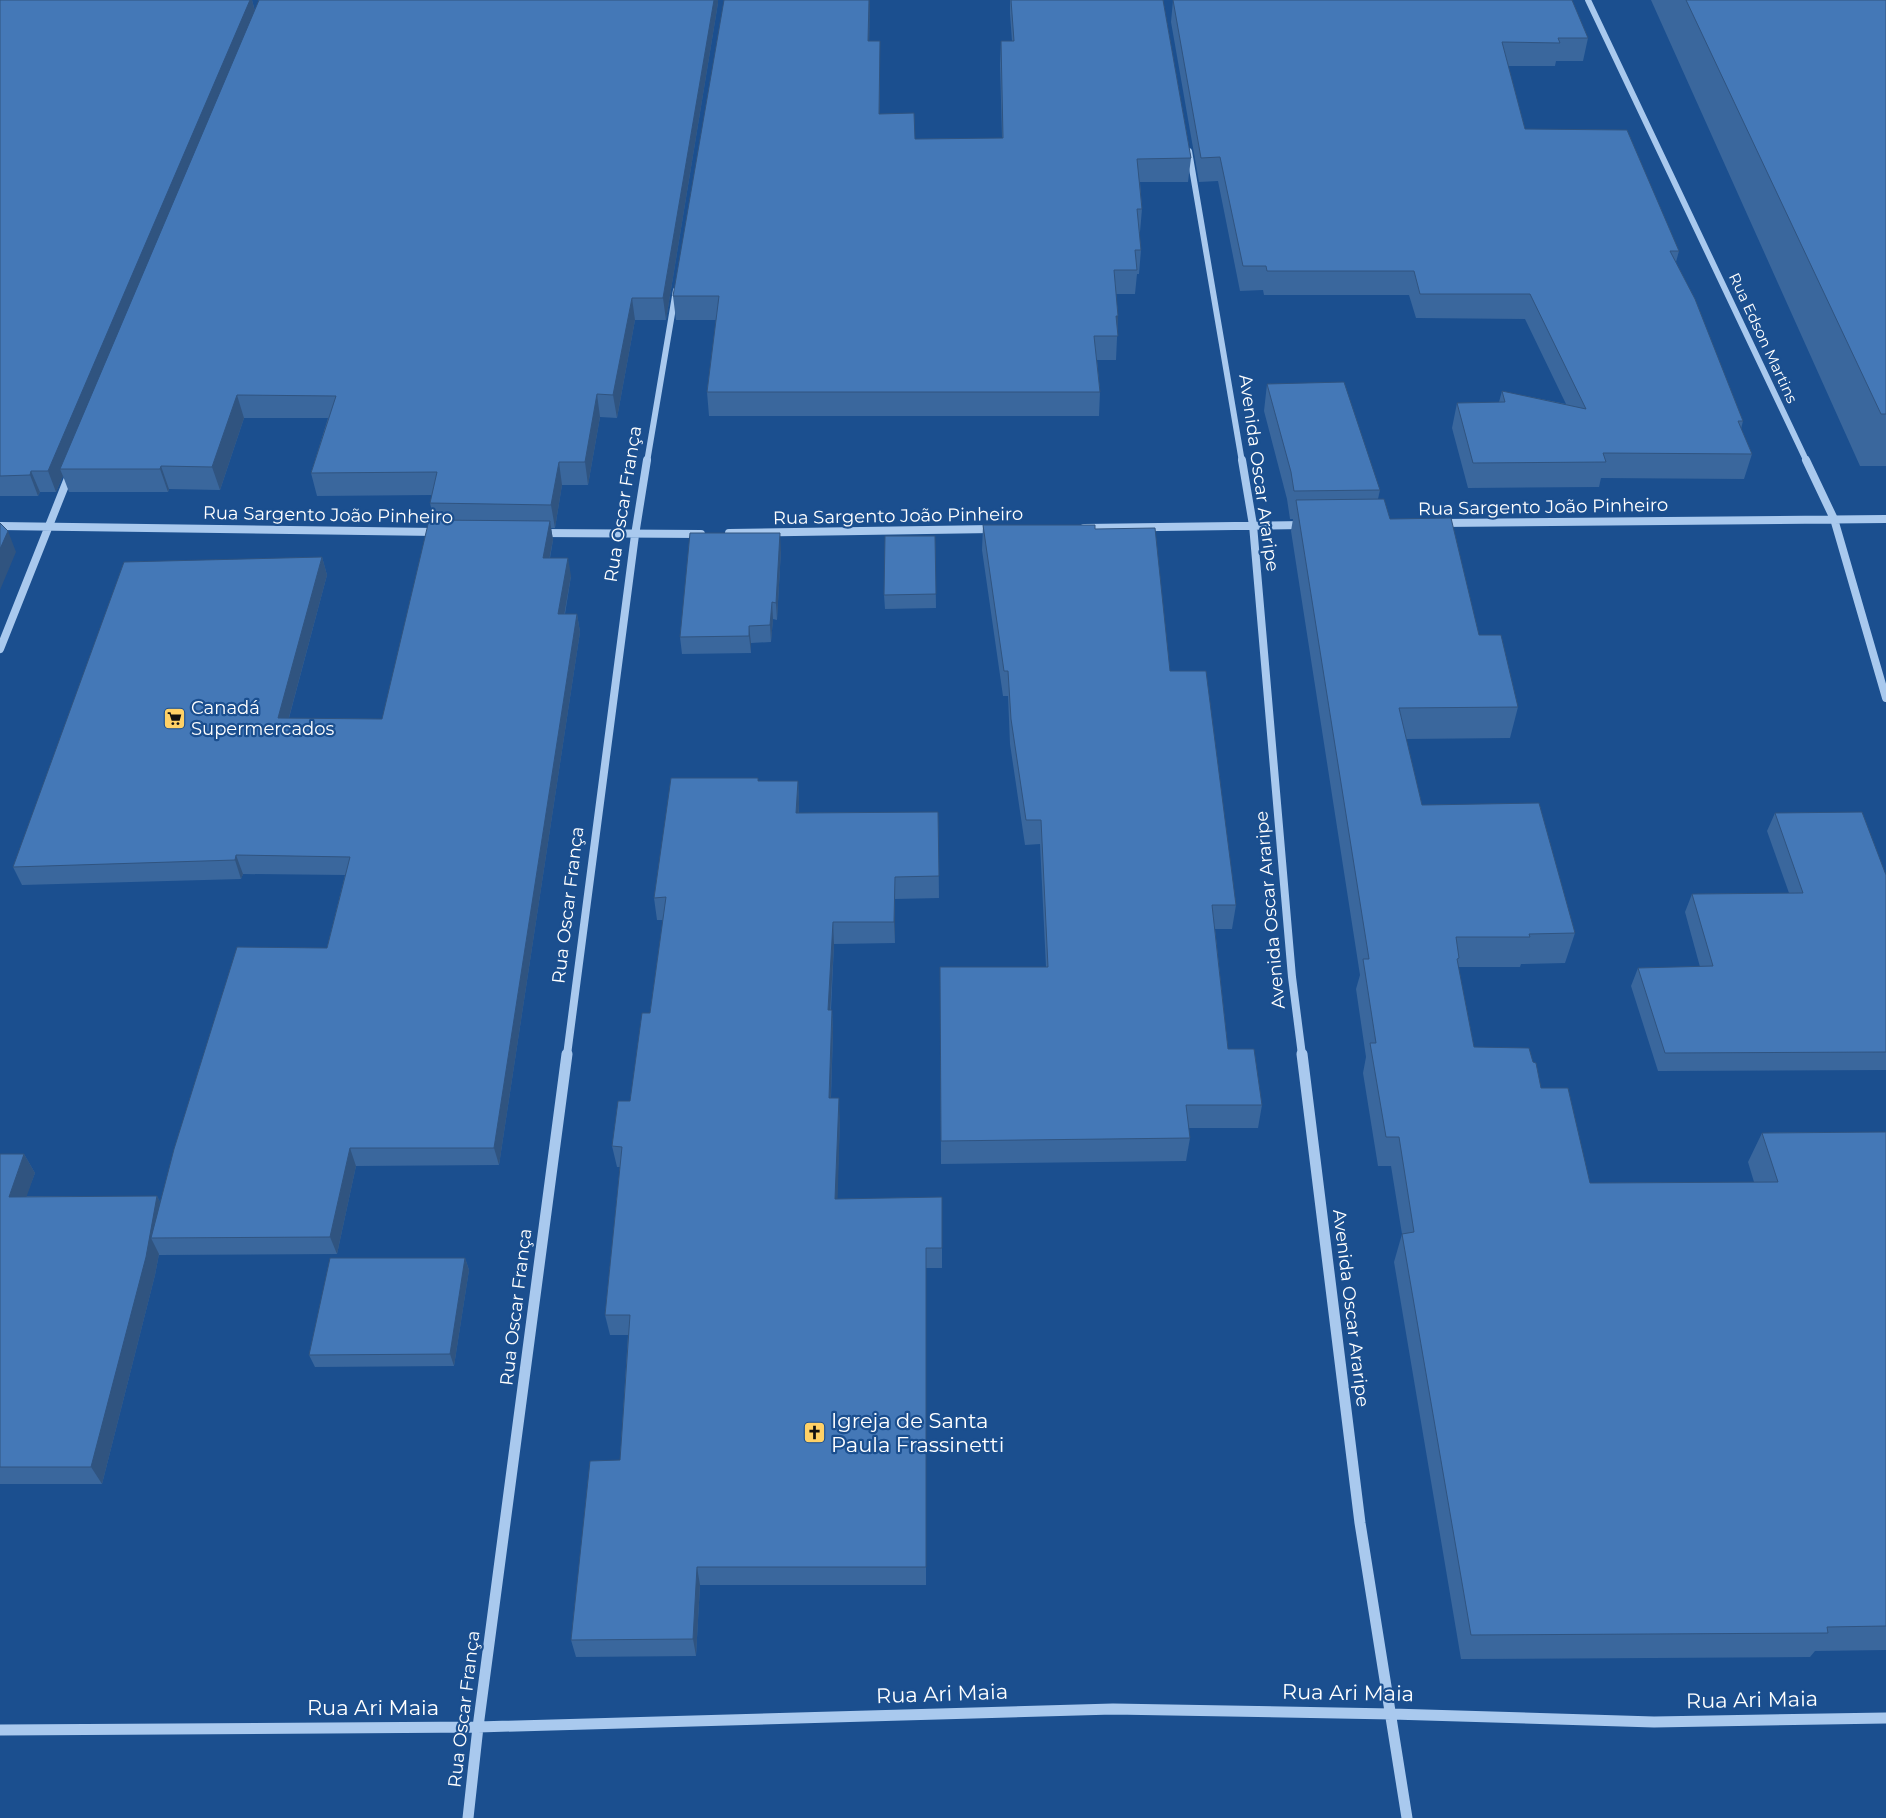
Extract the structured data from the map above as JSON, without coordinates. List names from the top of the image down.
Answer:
{
  "streets": {
    "street": [
      "Rua Edson Martins",
      "Avenida Oscar Araripe",
      "Rua Oscar França",
      "Rua Sargento João Pinheiro",
      "Rua Ari Maia"
    ]
  },
  "crossings": [
    ["Rua Edson Martins", "Rua Sargento João Pinheiro"],
    ["Avenida Oscar Araripe", "Rua Ari Maia"],
    ["Rua Oscar França", "Rua Ari Maia"]
  ],
  "places": {
    "supermarket": ["Canadá Supermercados"],
    "church": ["Igreja de Santa Paula Frassinetti"]
  }
}
